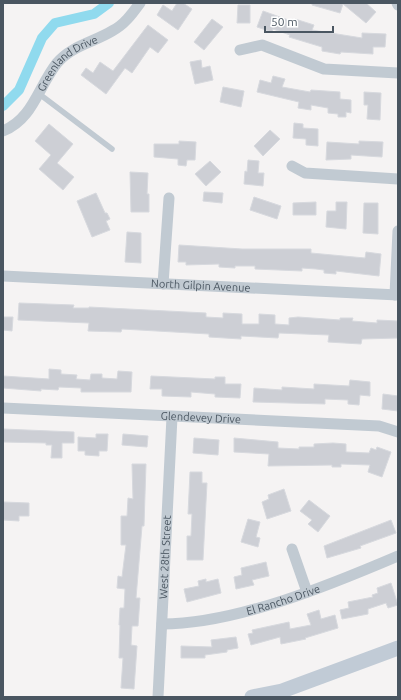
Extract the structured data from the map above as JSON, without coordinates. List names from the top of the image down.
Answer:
{
  "streets": {
    "street": [
      "Greenland Drive",
      "North Gilpin Avenue",
      "Glendevey Drive",
      "West 28th Street",
      "El Rancho Drive"
    ]
  },
  "crossings": [
    ["Glendevey Drive", "West 28th Street"],
    ["West 28th Street", "El Rancho Drive"]
  ],
  "scale_bar": "50 m"
}
